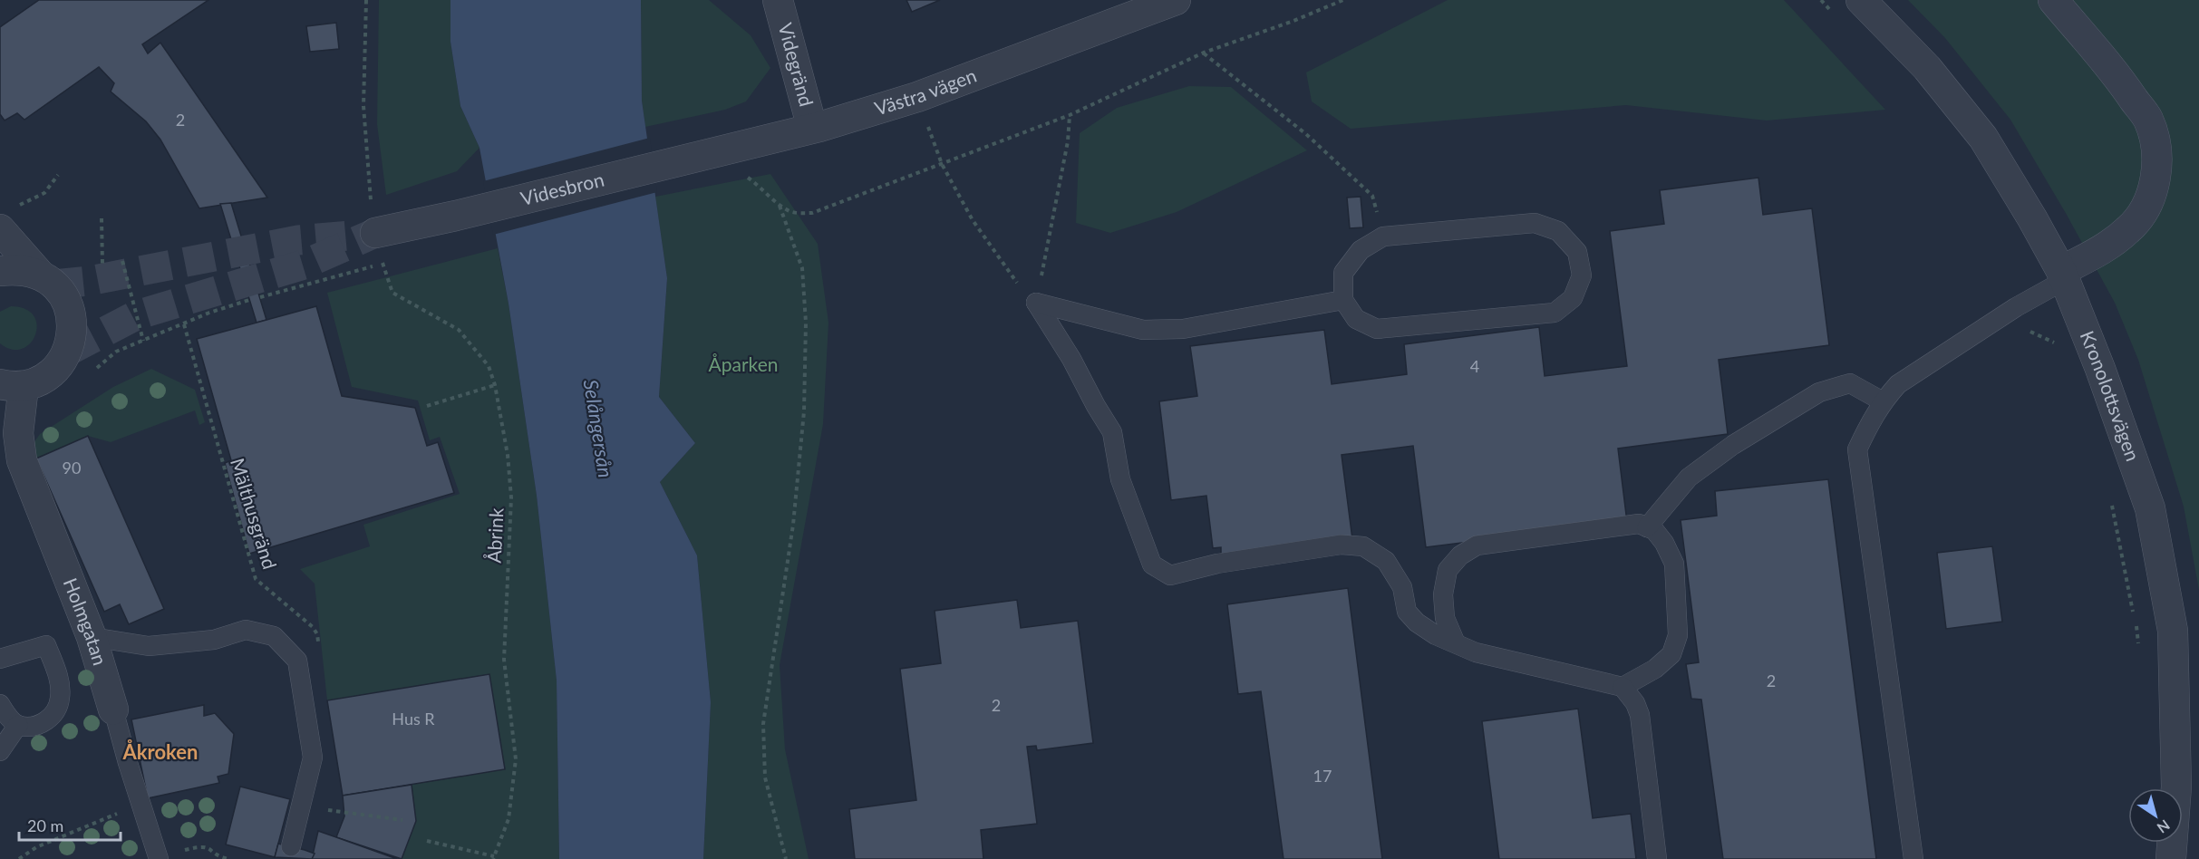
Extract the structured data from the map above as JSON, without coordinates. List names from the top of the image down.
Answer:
{
  "streets": {
    "street": [
      "Videgränd",
      "Västra vägen",
      "Videsbron",
      "Kronolottsvägen",
      "Holmgatan"
    ],
    "path": ["Mälthusgränd", "Åbrink"]
  },
  "crossings": [
    ["Videgränd", "Västra vägen"],
    ["Västra vägen", "Videsbron"],
    ["Videsbron", "Åbrink"]
  ],
  "districts": ["Åkroken"],
  "water": ["Selångersån"],
  "parks": ["Åparken"],
  "house_numbers": [
    "2",
    "4",
    "90",
    "2",
    "2",
    "Hus R",
    "17"
  ],
  "scale_bar": "20 m",
  "north": "bottom right"
}
